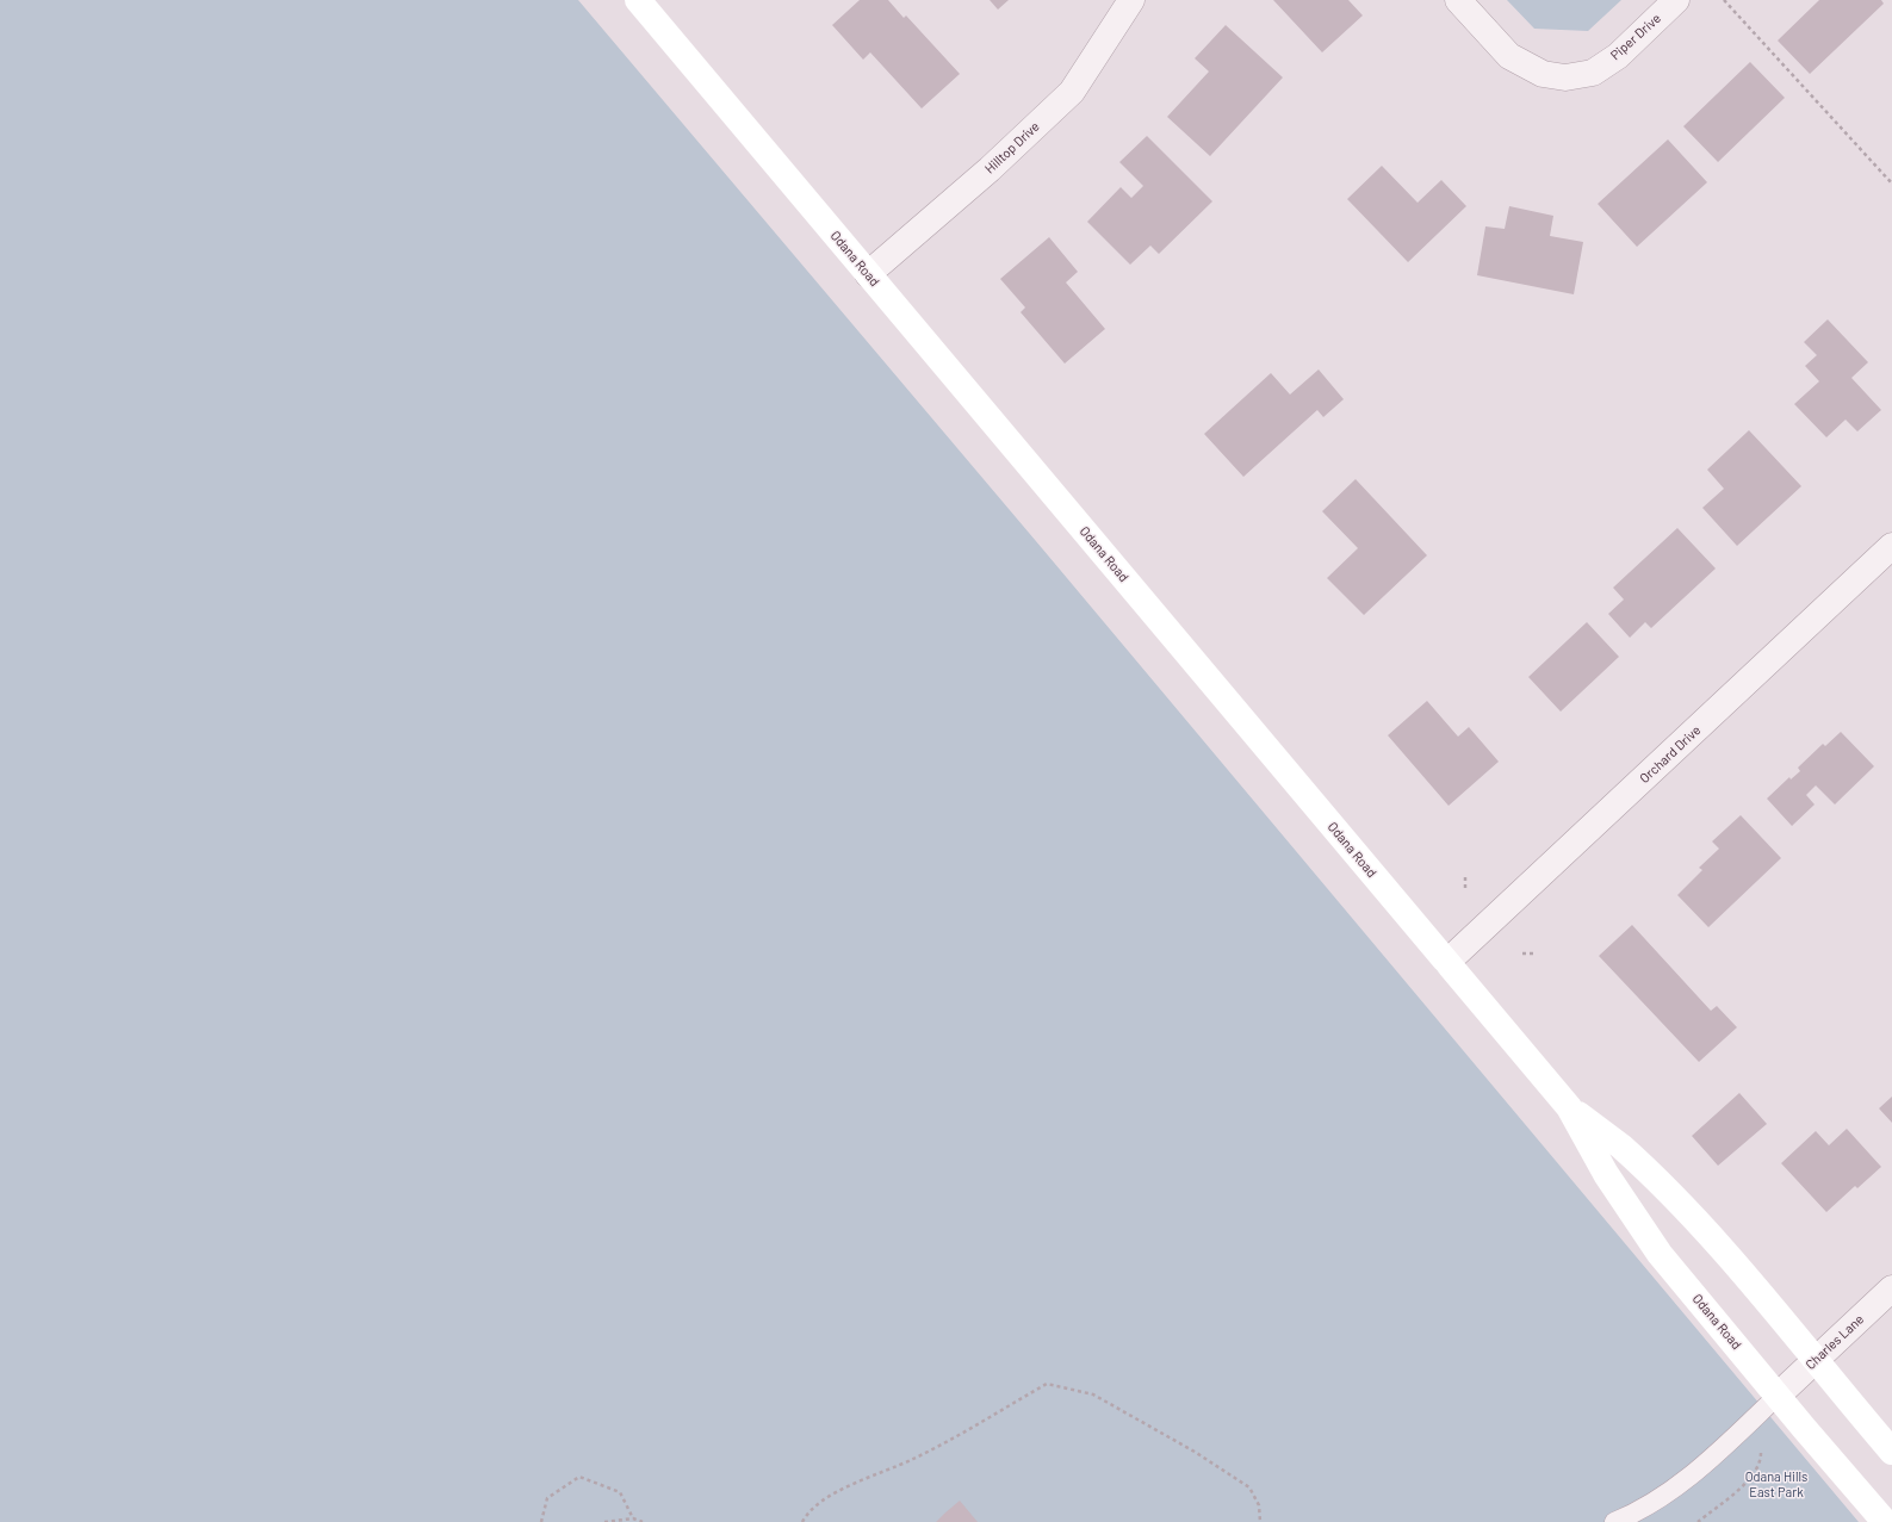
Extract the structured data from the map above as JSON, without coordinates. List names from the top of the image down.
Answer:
{
  "streets": {
    "street": [
      "Piper Drive",
      "Hilltop Drive",
      "Odana Road",
      "Orchard Drive",
      "Charles Lane"
    ]
  },
  "crossings": [
    ["Hilltop Drive", "Odana Road"],
    ["Odana Road", "Orchard Drive"],
    ["Odana Road", "Charles Lane"]
  ],
  "parks": ["Odana Hills East Park"]
}
